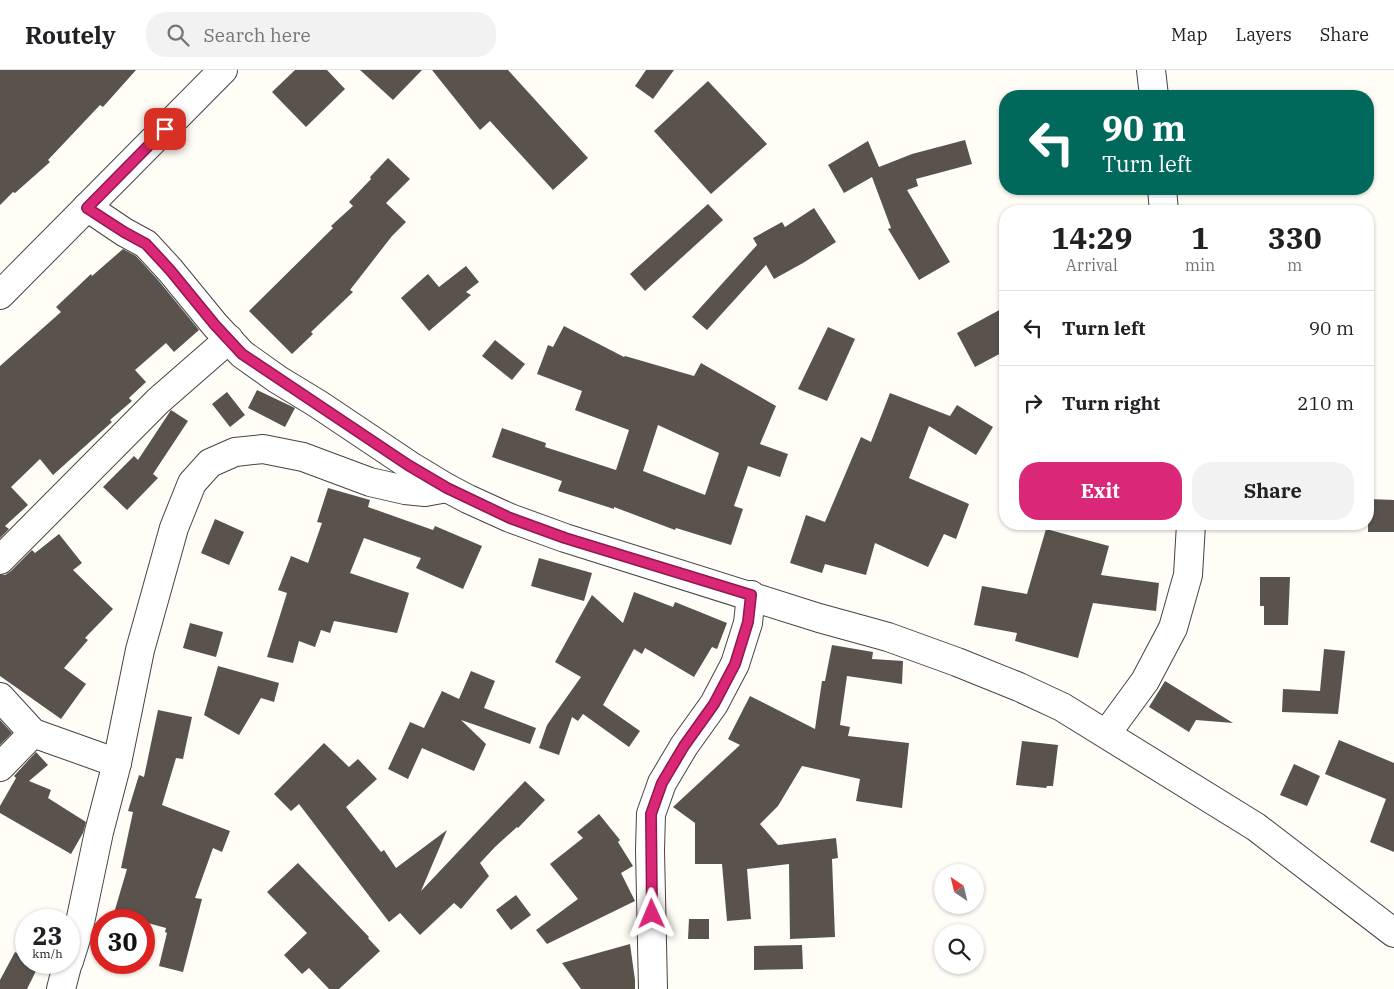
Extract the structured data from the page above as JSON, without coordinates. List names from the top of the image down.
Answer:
{
  "north": "top left",
  "page": {
    "header": "Routely",
    "search": "Search here",
    "nav": ["Map", "Layers", "Share"],
    "turn": ["90 m", "Turn left"],
    "eta": [
      "14:29",
      "Arrival",
      "1",
      "min",
      "330",
      "m"
    ],
    "list": [
      {
        "name": "Turn left",
        "value": "90 m"
      },
      {
        "name": "Turn right",
        "value": "210 m"
      }
    ],
    "buttons": ["Exit", "Share"],
    "speed": "23 km/h",
    "limit": "30"
  }
}
